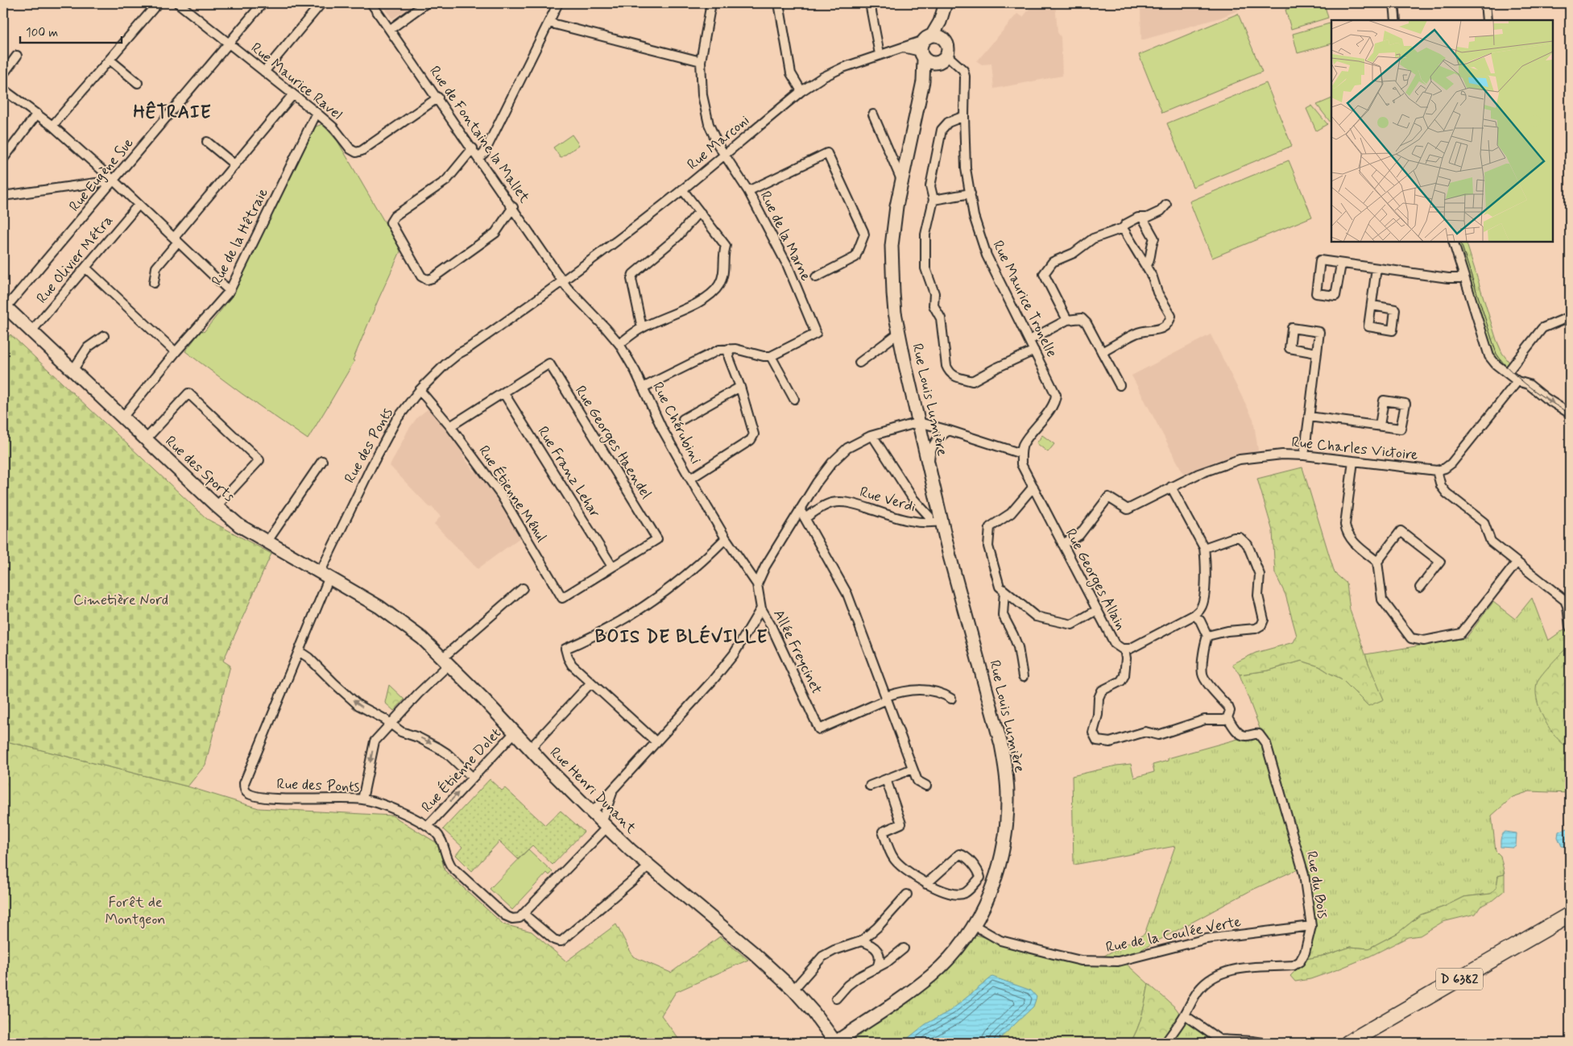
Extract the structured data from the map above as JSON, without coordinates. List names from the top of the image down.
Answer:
{
  "streets": {
    "highway": ["D 6382"],
    "main road": ["Rue Louis Lumière", "Rue des Sports", "Rue Henri Dunant"],
    "street": [
      "Rue Maurice Ravel",
      "Rue de Fontaine la Mallet",
      "Rue Marconi",
      "Rue Eugène Sue",
      "Rue de la Marne",
      "Rue de la Hêtraie",
      "Rue Olivier Métra",
      "Rue Maurice Tronelle",
      "Rue Chérubini",
      "Rue Georges Haendel",
      "Rue des Ponts",
      "Rue Charles Victoire",
      "Rue Franz Lehar",
      "Rue Étienne Méhul",
      "Rue Verdi",
      "Rue Georges Allain",
      "Allée Freycinet",
      "Rue Étienne Dolet",
      "Rue du Bois",
      "Rue de la Coulée Verte"
    ]
  },
  "crossings": [
    ["Rue Maurice Ravel", "Rue de Fontaine la Mallet"],
    ["Rue Maurice Ravel", "Rue Eugène Sue"],
    ["Rue Maurice Ravel", "Rue de la Hêtraie"],
    ["Rue de Fontaine la Mallet", "Rue Marconi"],
    ["Rue de Fontaine la Mallet", "Rue Chérubini"],
    ["Rue de Fontaine la Mallet", "Rue des Ponts"],
    ["Rue Marconi", "Rue de la Marne"],
    ["Rue Marconi", "Rue Louis Lumière"],
    ["Rue Marconi", "Rue Chérubini"],
    ["Rue Marconi", "Rue des Ponts"],
    ["Rue Eugène Sue", "Rue des Sports"],
    ["Rue de la Hêtraie", "Rue des Sports"],
    ["Rue Olivier Métra", "Rue des Sports"],
    ["Rue Maurice Tronelle", "Rue Georges Allain"],
    ["Rue Louis Lumière", "Rue Verdi"],
    ["Rue Louis Lumière", "Rue Henri Dunant"],
    ["Rue Louis Lumière", "Rue de la Coulée Verte"],
    ["Rue Chérubini", "Rue des Ponts"],
    ["Rue Chérubini", "Allée Freycinet"],
    ["Rue Georges Haendel", "Rue Franz Lehar"],
    ["Rue Georges Haendel", "Rue Étienne Méhul"],
    ["Rue des Ponts", "Rue des Sports"],
    ["Rue des Ponts", "Rue Étienne Méhul"],
    ["Rue des Ponts", "Rue Étienne Dolet"],
    ["Rue des Ponts", "Rue Henri Dunant"],
    ["Rue Charles Victoire", "Rue Georges Allain"],
    ["Rue des Sports", "Rue Henri Dunant"],
    ["Rue Étienne Dolet", "Rue Henri Dunant"],
    ["Rue du Bois", "Rue de la Coulée Verte"]
  ],
  "one_way": ["Rue Étienne Dolet"],
  "districts": ["HÊTRAIE", "BOIS DE BLÉVILLE"],
  "parks": ["Cimetière Nord", "Forêt de Montgeon"],
  "scale_bar": "100 m"
}
